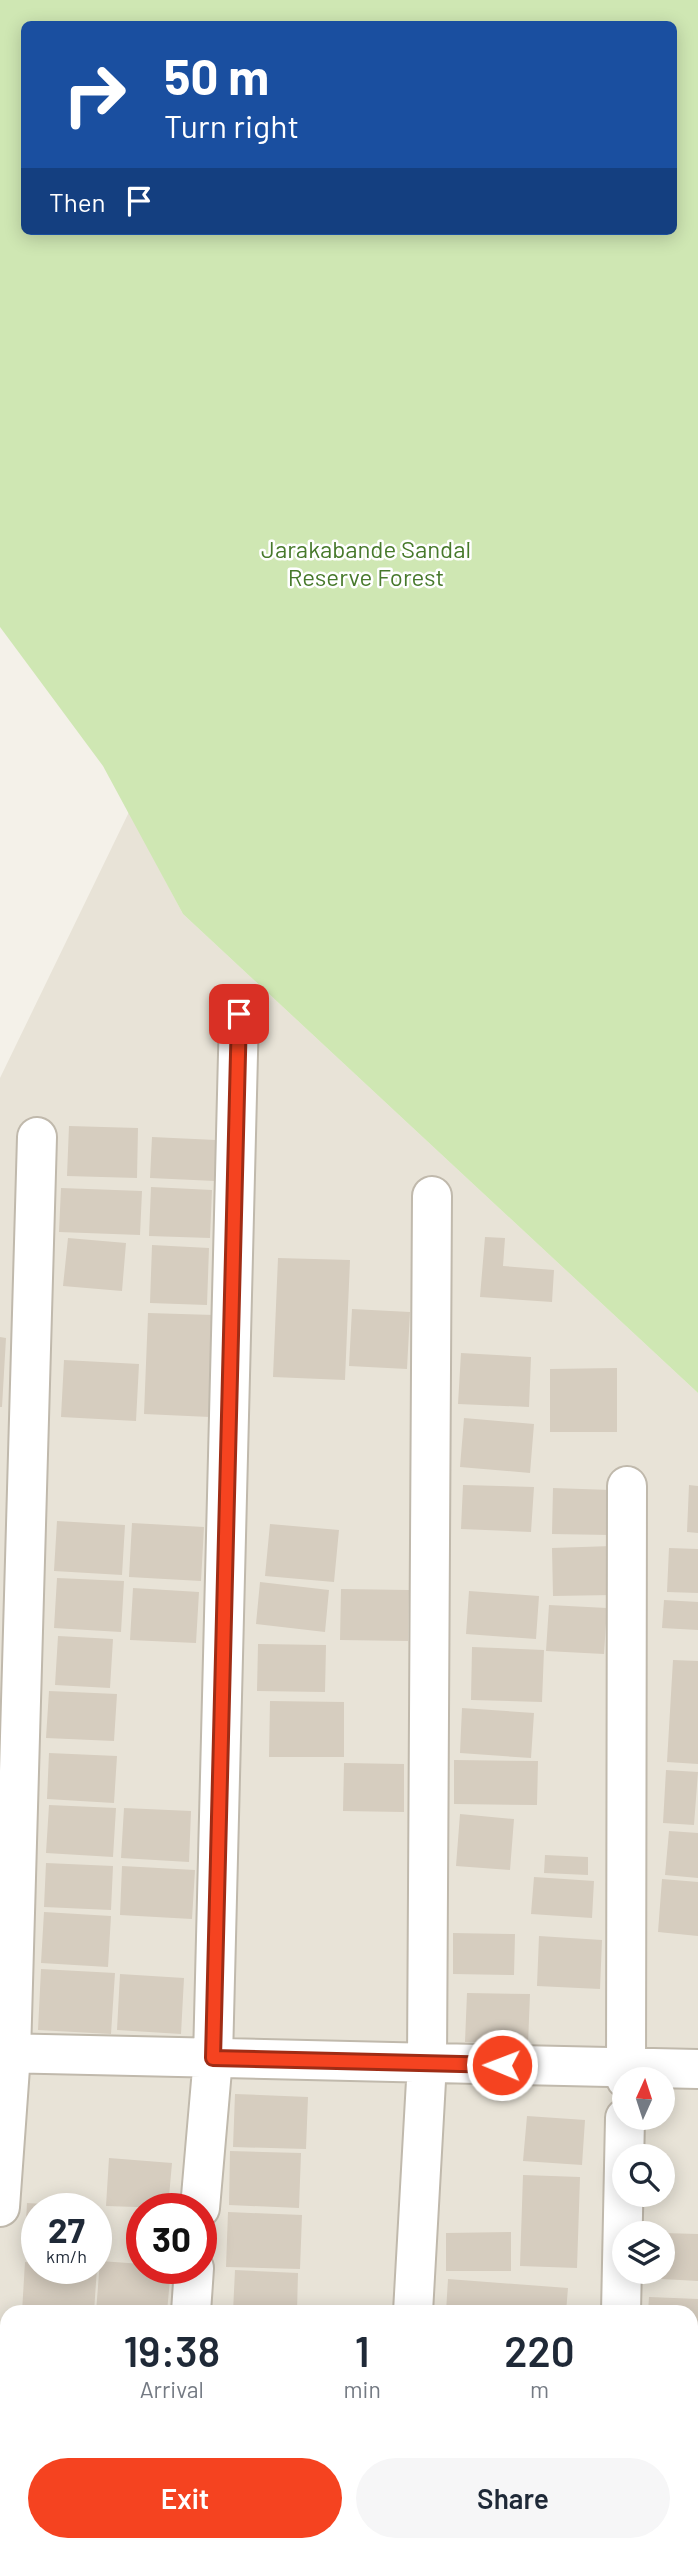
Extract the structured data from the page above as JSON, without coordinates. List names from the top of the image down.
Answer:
{
  "parks": ["Jarakabande Sandal Reserve Forest"],
  "north": "top",
  "page": {
    "turn": ["50 m", "Turn right"],
    "then": "Then",
    "speed": "27 km/h",
    "limit": "30",
    "eta": [
      "19:38",
      "Arrival",
      "1",
      "min",
      "220",
      "m"
    ],
    "buttons": ["Exit", "Share"]
  }
}
